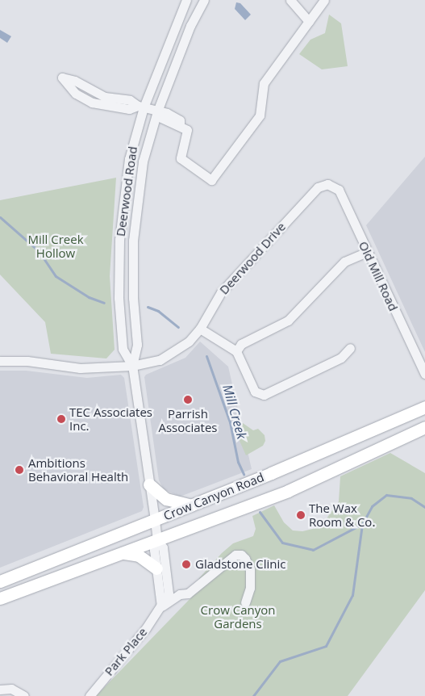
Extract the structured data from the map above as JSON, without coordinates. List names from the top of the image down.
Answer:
{
  "streets": {
    "main road": ["Crow Canyon Road"],
    "street": [
      "Deerwood Road",
      "Deerwood Drive",
      "Old Mill Road",
      "Park Place"
    ]
  },
  "crossings": [
    ["Deerwood Road", "Deerwood Drive"],
    ["Deerwood Road", "Crow Canyon Road"],
    ["Deerwood Road", "Park Place"],
    ["Deerwood Drive", "Old Mill Road"],
    ["Crow Canyon Road", "Park Place"]
  ],
  "water": ["Mill Creek"],
  "parks": ["Mill Creek Hollow", "Crow Canyon Gardens"],
  "places": [
    "Parrish Associates",
    "TEC Associates Inc.",
    "Ambitions Behavioral Health",
    "The Wax Room & Co.",
    "Gladstone Clinic"
  ]
}
